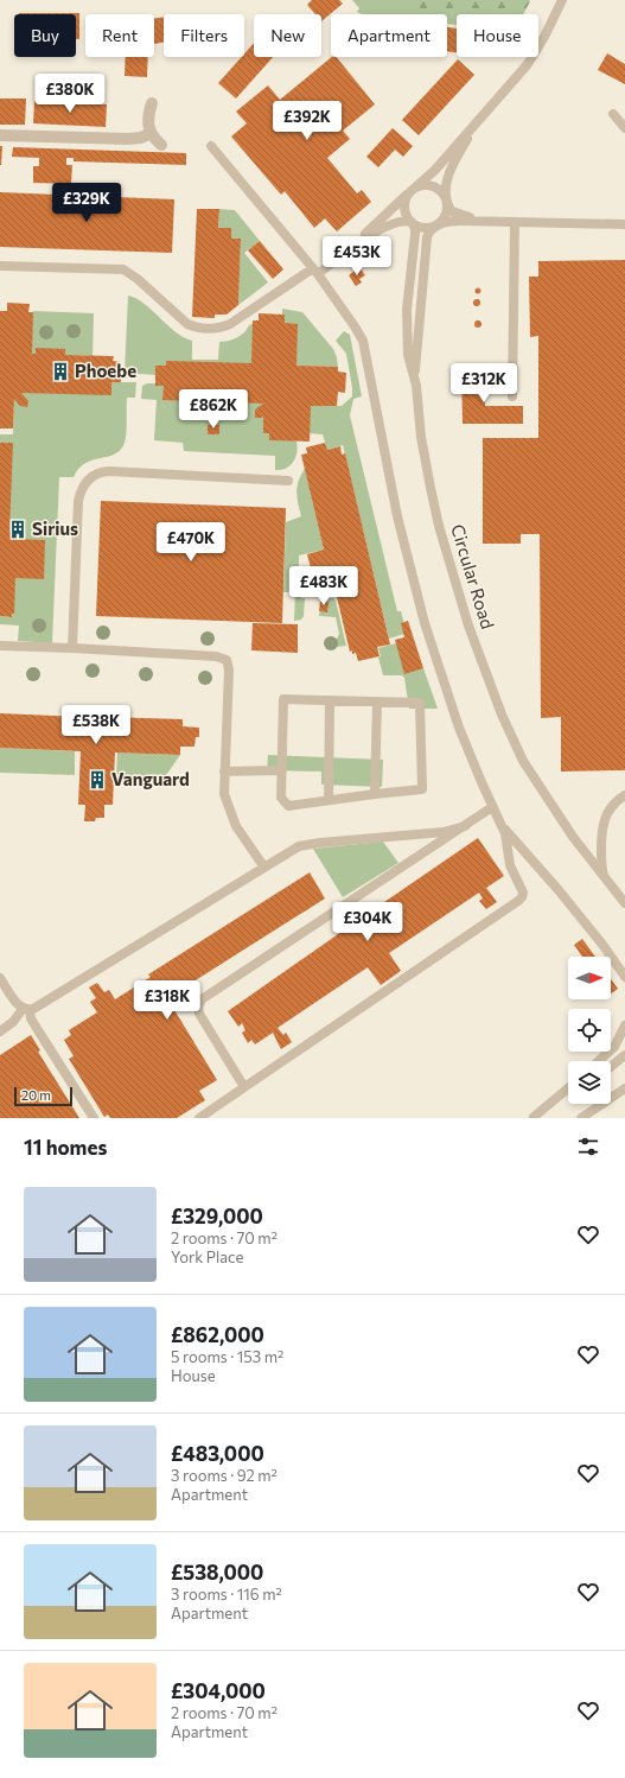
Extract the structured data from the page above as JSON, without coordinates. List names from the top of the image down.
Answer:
{
  "streets": {
    "lane": ["Circular Road"]
  },
  "places": {
    "building": ["Phoebe", "Sirius", "Vanguard"]
  },
  "scale_bar": "20 m",
  "north": "right",
  "page": {
    "chip": [
      "Buy",
      "Rent",
      "Filters",
      "New",
      "Apartment",
      "House"
    ],
    "price": [
      "£380K",
      "£392K",
      "£329K",
      "£453K",
      "£312K",
      "£862K",
      "£470K",
      "£483K",
      "£538K",
      "£304K",
      "£318K"
    ],
    "scale": "20 m",
    "heading": "11 homes",
    "list": [
      {
        "name": "£329,000",
        "note": "2 rooms · 70 m² · York Place"
      },
      {
        "name": "£862,000",
        "note": "5 rooms · 153 m² · House"
      },
      {
        "name": "£483,000",
        "note": "3 rooms · 92 m² · Apartment"
      },
      {
        "name": "£538,000",
        "note": "3 rooms · 116 m² · Apartment"
      },
      {
        "name": "£304,000",
        "note": "2 rooms · 70 m² · Apartment"
      }
    ]
  }
}
